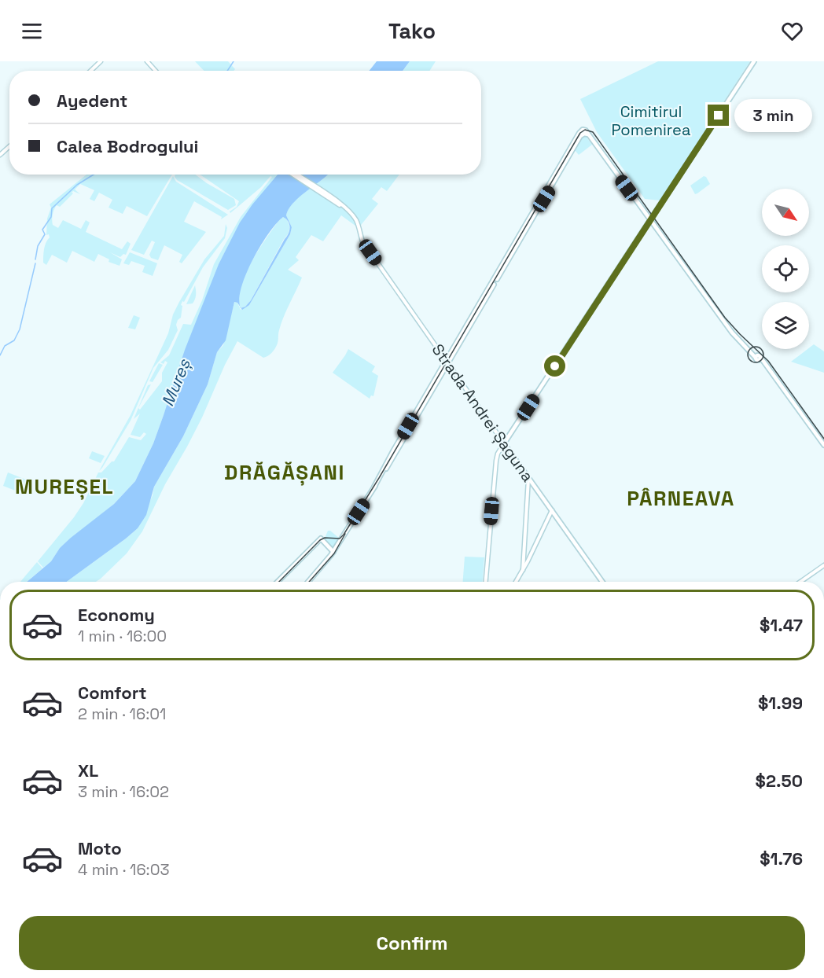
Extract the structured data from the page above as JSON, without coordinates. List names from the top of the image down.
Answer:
{
  "streets": {
    "main road": ["Strada Andrei Șaguna"]
  },
  "districts": ["DRĂGĂȘANI", "MUREȘEL", "PÂRNEAVA"],
  "water": ["Mureș"],
  "parks": ["Cimitirul Pomenirea"],
  "north": "bottom right",
  "page": {
    "header": "Tako",
    "banner": ["Ayedent", "Calea Bodrogului"],
    "bubble": "3 min",
    "list": [
      {
        "name": "Economy",
        "note": "1 min · 16:00",
        "value": "$1.47"
      },
      {
        "name": "Comfort",
        "note": "2 min · 16:01",
        "value": "$1.99"
      },
      {
        "name": "XL",
        "note": "3 min · 16:02",
        "value": "$2.50"
      },
      {
        "name": "Moto",
        "note": "4 min · 16:03",
        "value": "$1.76"
      }
    ],
    "buttons": "Confirm"
  }
}
